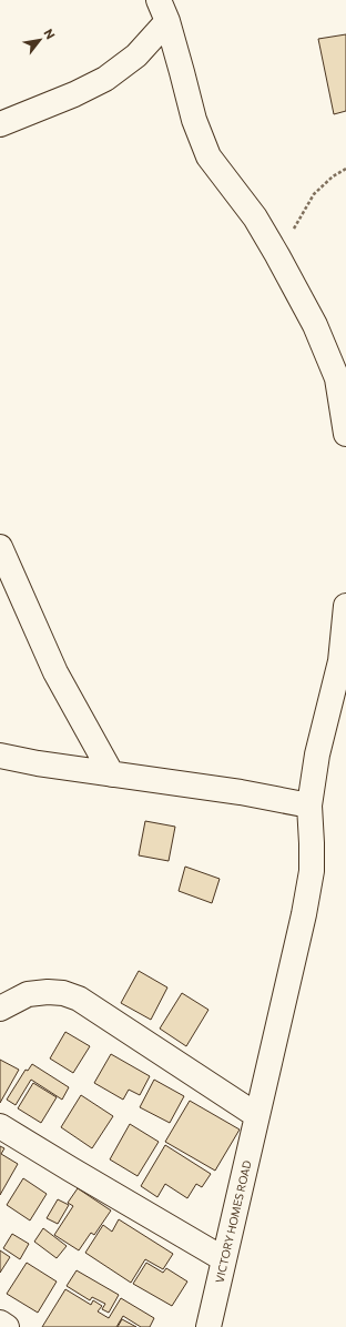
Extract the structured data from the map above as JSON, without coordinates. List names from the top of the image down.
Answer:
{
  "streets": {
    "street": ["VICTORY HOMES ROAD"]
  },
  "north": "top right"
}
